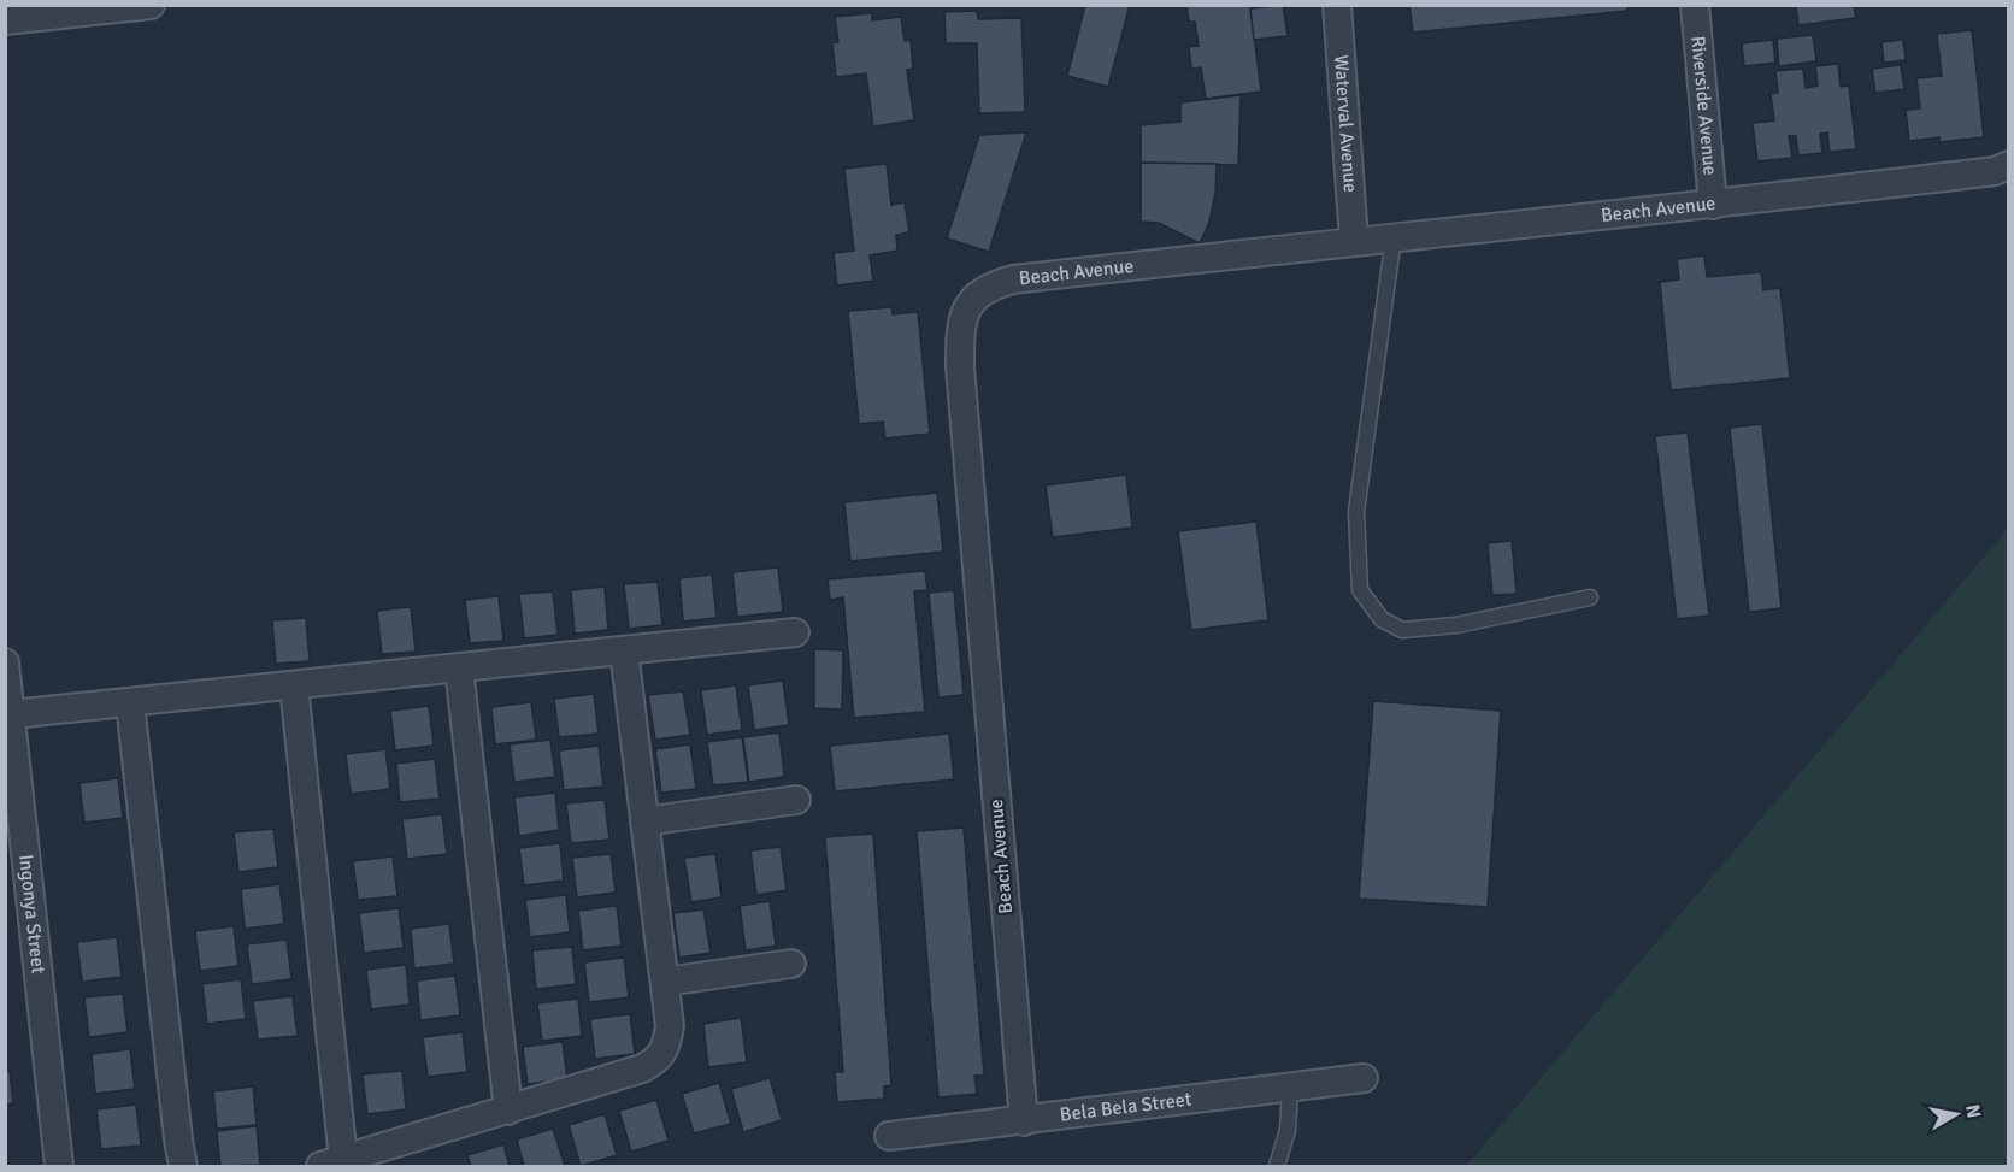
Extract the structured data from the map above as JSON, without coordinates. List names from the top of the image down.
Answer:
{
  "streets": {
    "street": [
      "Riverside Avenue",
      "Waterval Avenue",
      "Beach Avenue",
      "Ingonya Street",
      "Bela Bela Street"
    ]
  },
  "crossings": [
    ["Riverside Avenue", "Beach Avenue"],
    ["Waterval Avenue", "Beach Avenue"],
    ["Beach Avenue", "Bela Bela Street"]
  ],
  "north": "right"
}
